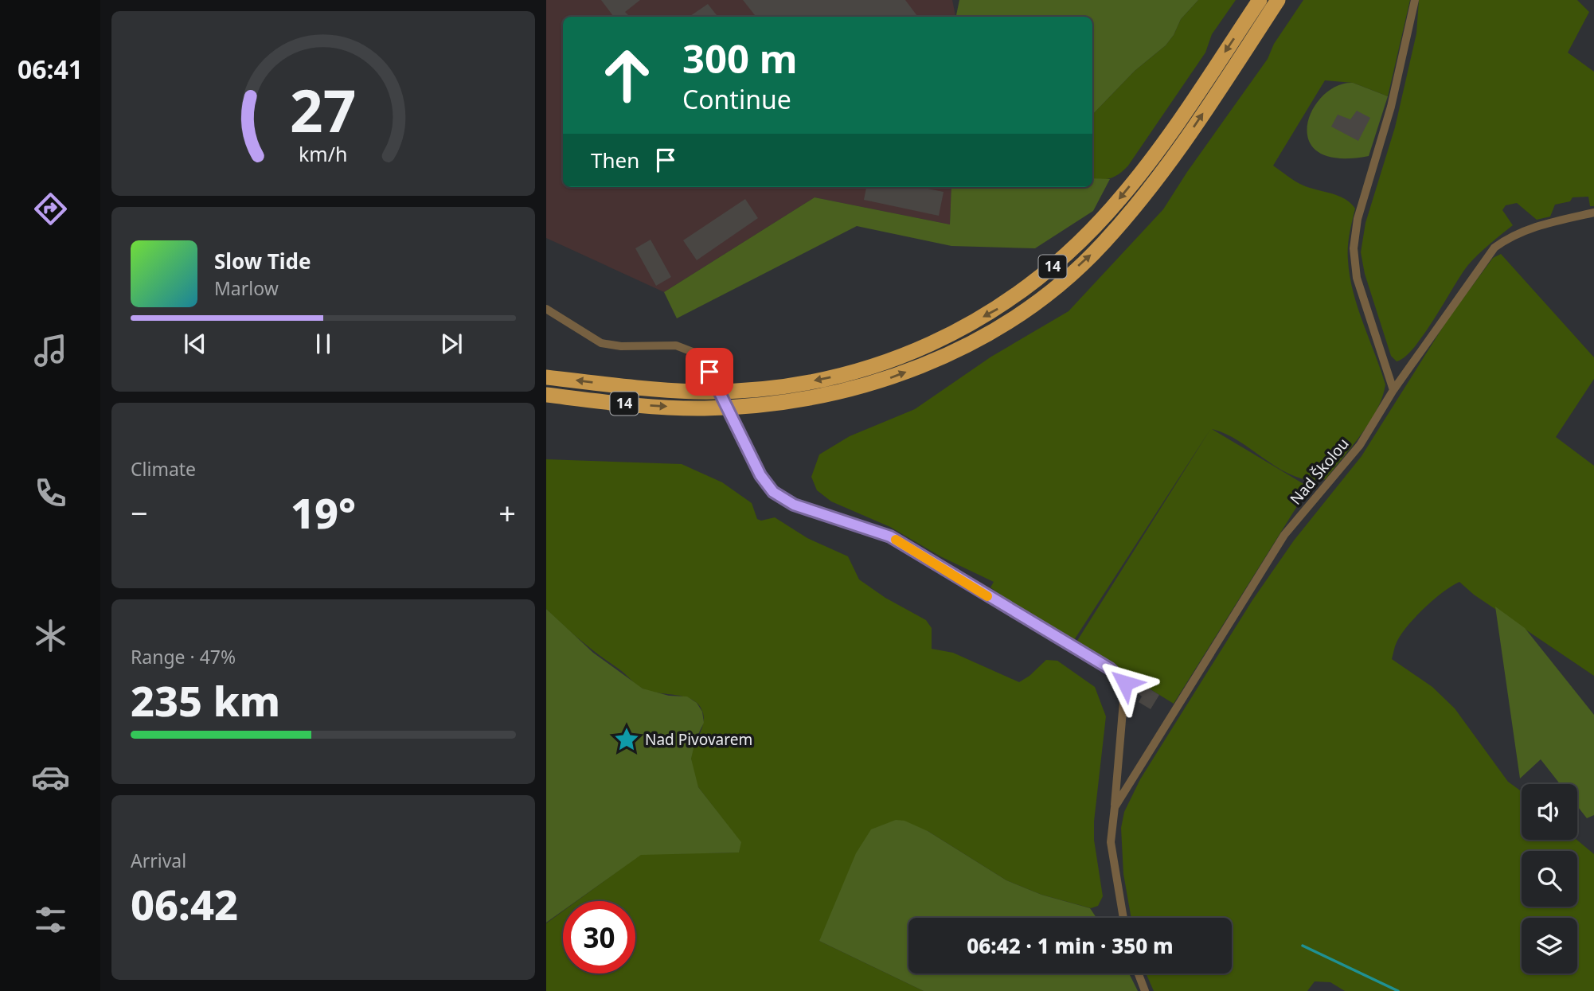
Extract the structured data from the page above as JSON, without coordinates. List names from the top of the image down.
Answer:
{
  "streets": {
    "highway": ["14"],
    "street": ["Nad Školou"]
  },
  "places": {
    "place": ["Nad Pivovarem"]
  },
  "page": {
    "tabs": "06:41",
    "turn": ["300 m", "Continue"],
    "then": "Then",
    "song": ["Slow Tide", "Marlow"],
    "tile": [
      "Climate",
      ["Range · 47%", "235 km"],
      ["Arrival", "06:42"]
    ],
    "heat": ["−", "19°", "+"],
    "limit": "30",
    "trip": "06:42 · 1 min · 350 m",
    "gauge": ["27", "km/h"]
  }
}
